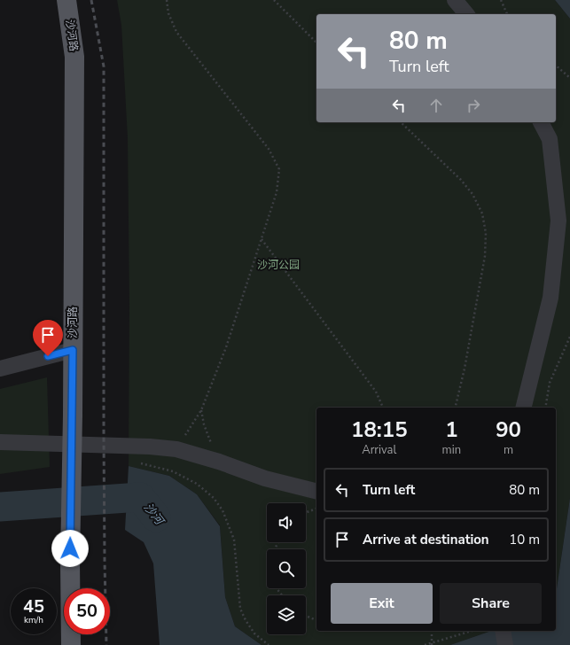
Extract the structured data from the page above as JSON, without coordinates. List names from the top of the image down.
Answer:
{
  "streets": {
    "main road": ["沙河路"]
  },
  "water": ["沙河"],
  "parks": ["沙河公园"],
  "page": {
    "turn": ["80 m", "Turn left"],
    "eta": [
      "18:15",
      "Arrival",
      "1",
      "min",
      "90",
      "m"
    ],
    "list": [
      {
        "name": "Turn left",
        "value": "80 m"
      },
      {
        "name": "Arrive at destination",
        "value": "10 m"
      }
    ],
    "buttons": ["Exit", "Share"],
    "speed": "45 km/h",
    "limit": "50"
  }
}
